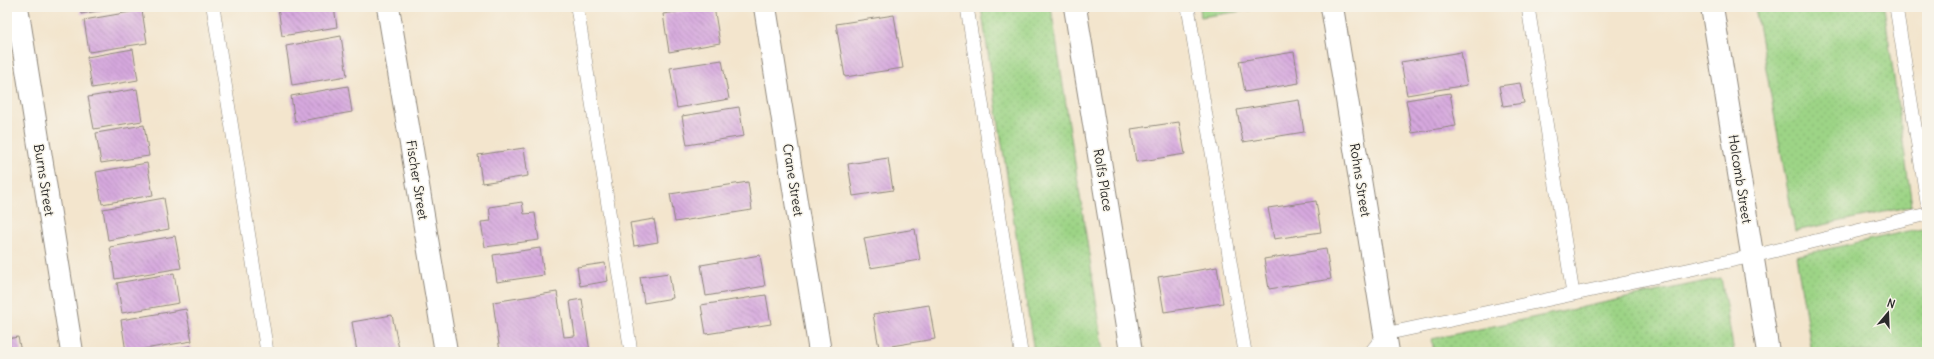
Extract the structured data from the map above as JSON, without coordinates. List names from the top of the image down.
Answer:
{
  "streets": {
    "street": [
      "Holcomb Street",
      "Burns Street",
      "Fischer Street",
      "Crane Street",
      "Rolfs Place",
      "Rohns Street"
    ]
  },
  "north": "top"
}
